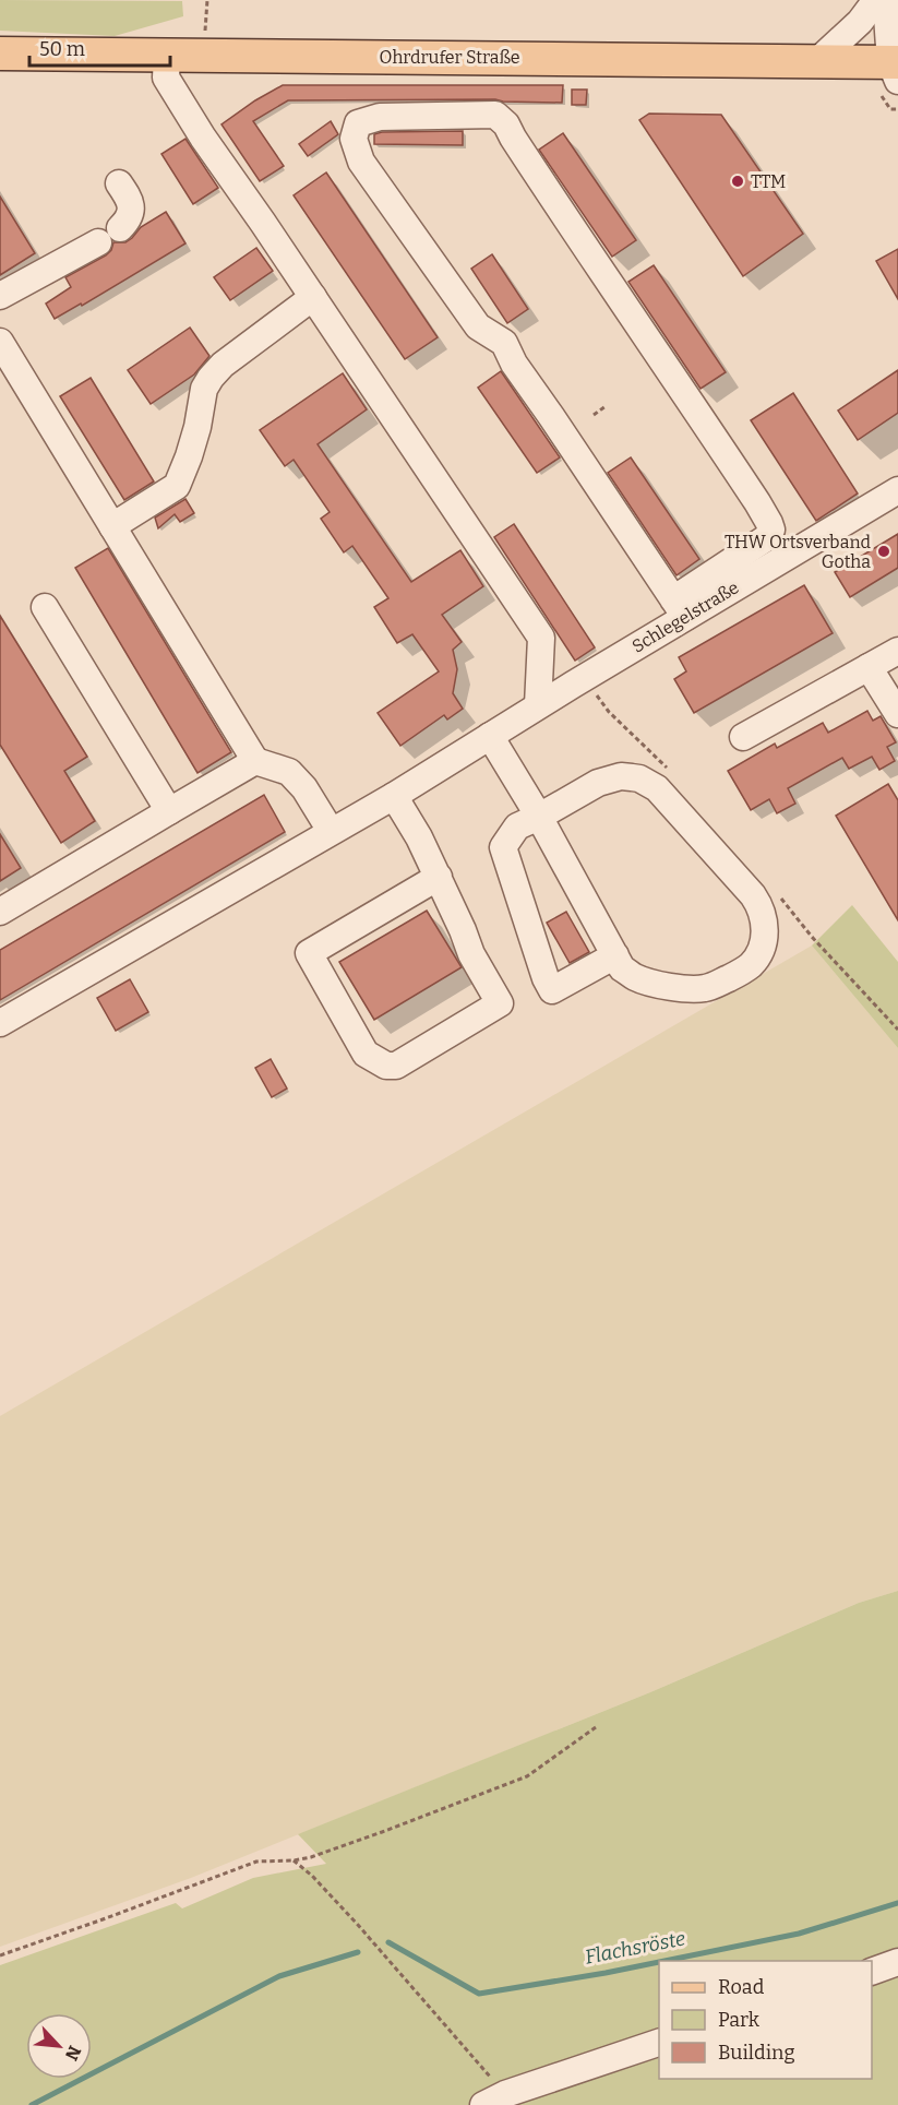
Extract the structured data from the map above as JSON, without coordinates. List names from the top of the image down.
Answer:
{
  "streets": {
    "main road": ["Ohrdrufer Straße"],
    "street": ["Schlegelstraße"]
  },
  "water": ["Flachsröste"],
  "places": ["TTM", "THW Ortsverband Gotha"],
  "legend": ["Road", "Park", "Building"],
  "scale_bar": "50 m",
  "north": "bottom right"
}
